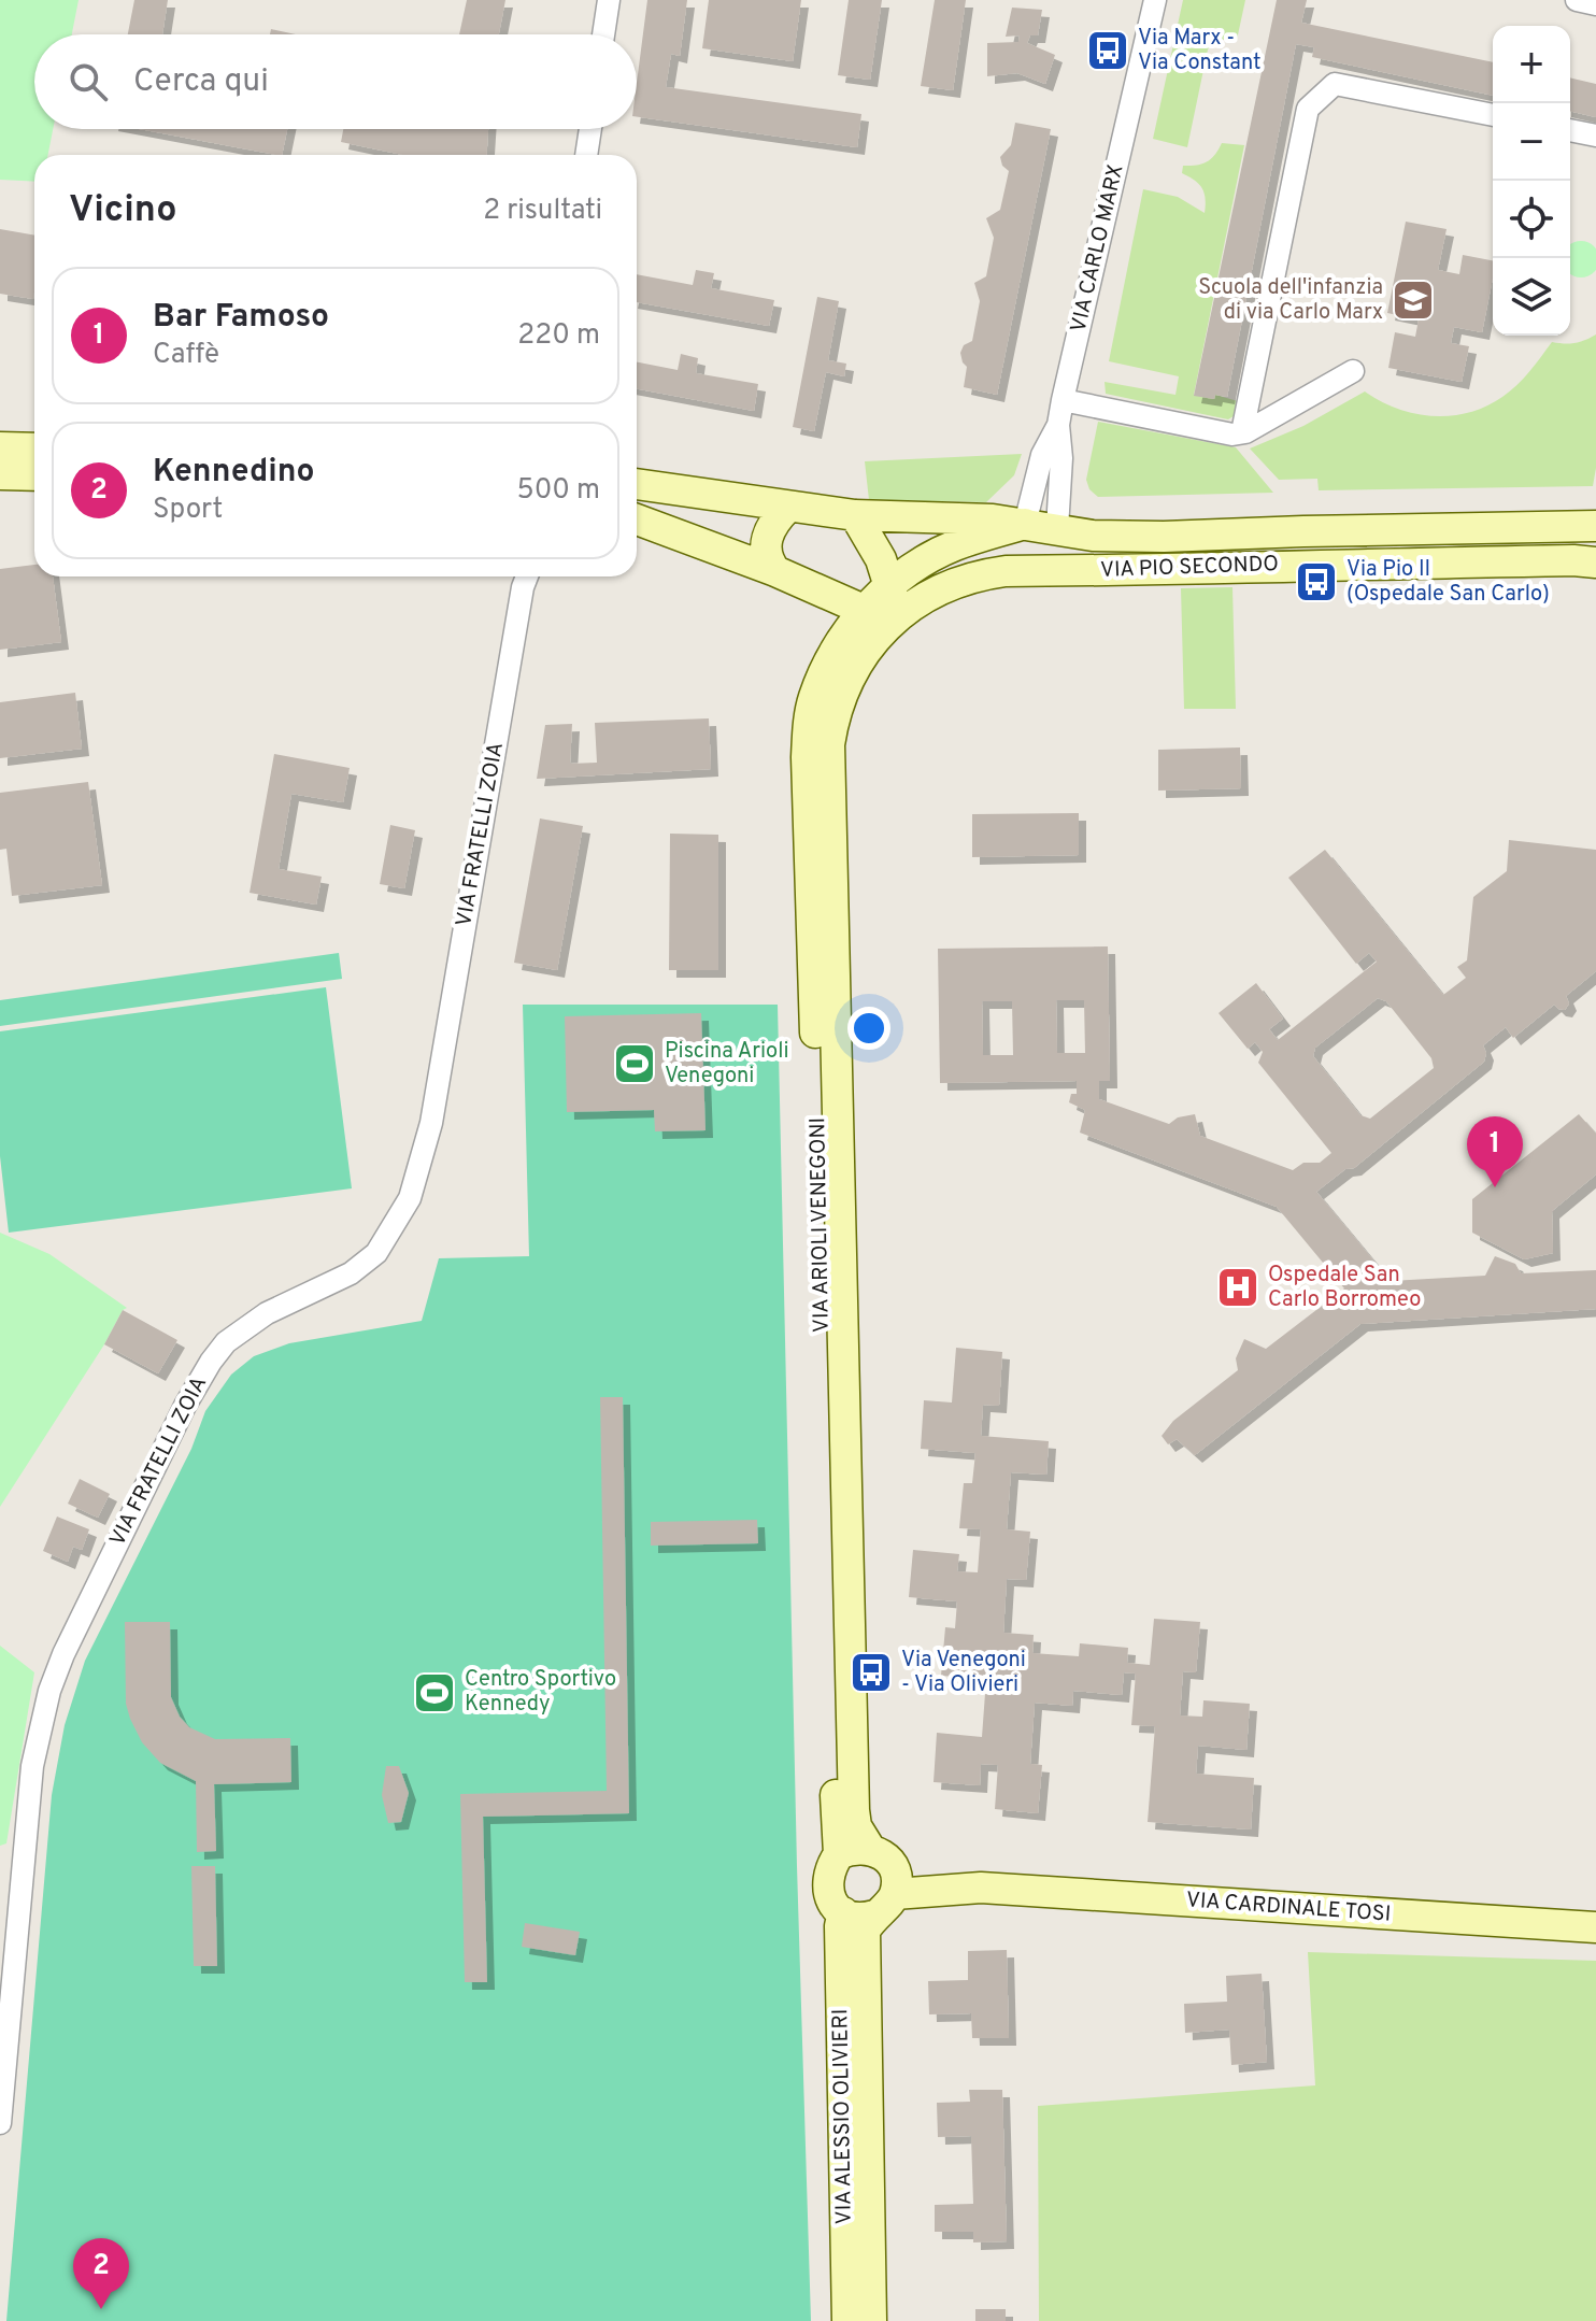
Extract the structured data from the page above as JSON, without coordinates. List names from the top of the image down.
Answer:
{
  "streets": {
    "main road": [
      "VIA CARLO MARX",
      "VIA PIO SECONDO",
      "VIA ARIOLI VENEGONI",
      "VIA CARDINALE TOSI",
      "VIA ALESSIO OLIVIERI"
    ],
    "street": ["VIA FRATELLI ZOIA"]
  },
  "crossings": [
    ["VIA CARLO MARX", "VIA PIO SECONDO"],
    ["VIA PIO SECONDO", "VIA ARIOLI VENEGONI"],
    ["VIA ARIOLI VENEGONI", "VIA CARDINALE TOSI"],
    ["VIA ARIOLI VENEGONI", "VIA ALESSIO OLIVIERI"],
    ["VIA CARDINALE TOSI", "VIA ALESSIO OLIVIERI"]
  ],
  "places": {
    "bus stop": ["Via Marx - Via Constant", "Via Pio II (Ospedale San Carlo)", "Via Venegoni - Via Olivieri"],
    "school or university": ["Scuola dell'infanzia di via Carlo Marx"],
    "sports": ["Piscina Arioli Venegoni", "Centro Sportivo Kennedy"],
    "hospital": ["Ospedale San Carlo Borromeo"]
  },
  "page": {
    "map_buttons": ["+", "−"],
    "search": "Cerca qui",
    "heading": ["Vicino", "2 risultati"],
    "list": [
      {
        "mark": "1",
        "name": "Bar Famoso",
        "note": "Caffè",
        "value": "220 m"
      },
      {
        "mark": "2",
        "name": "Kennedino",
        "note": "Sport",
        "value": "500 m"
      }
    ],
    "pins": ["1", "2"]
  }
}
